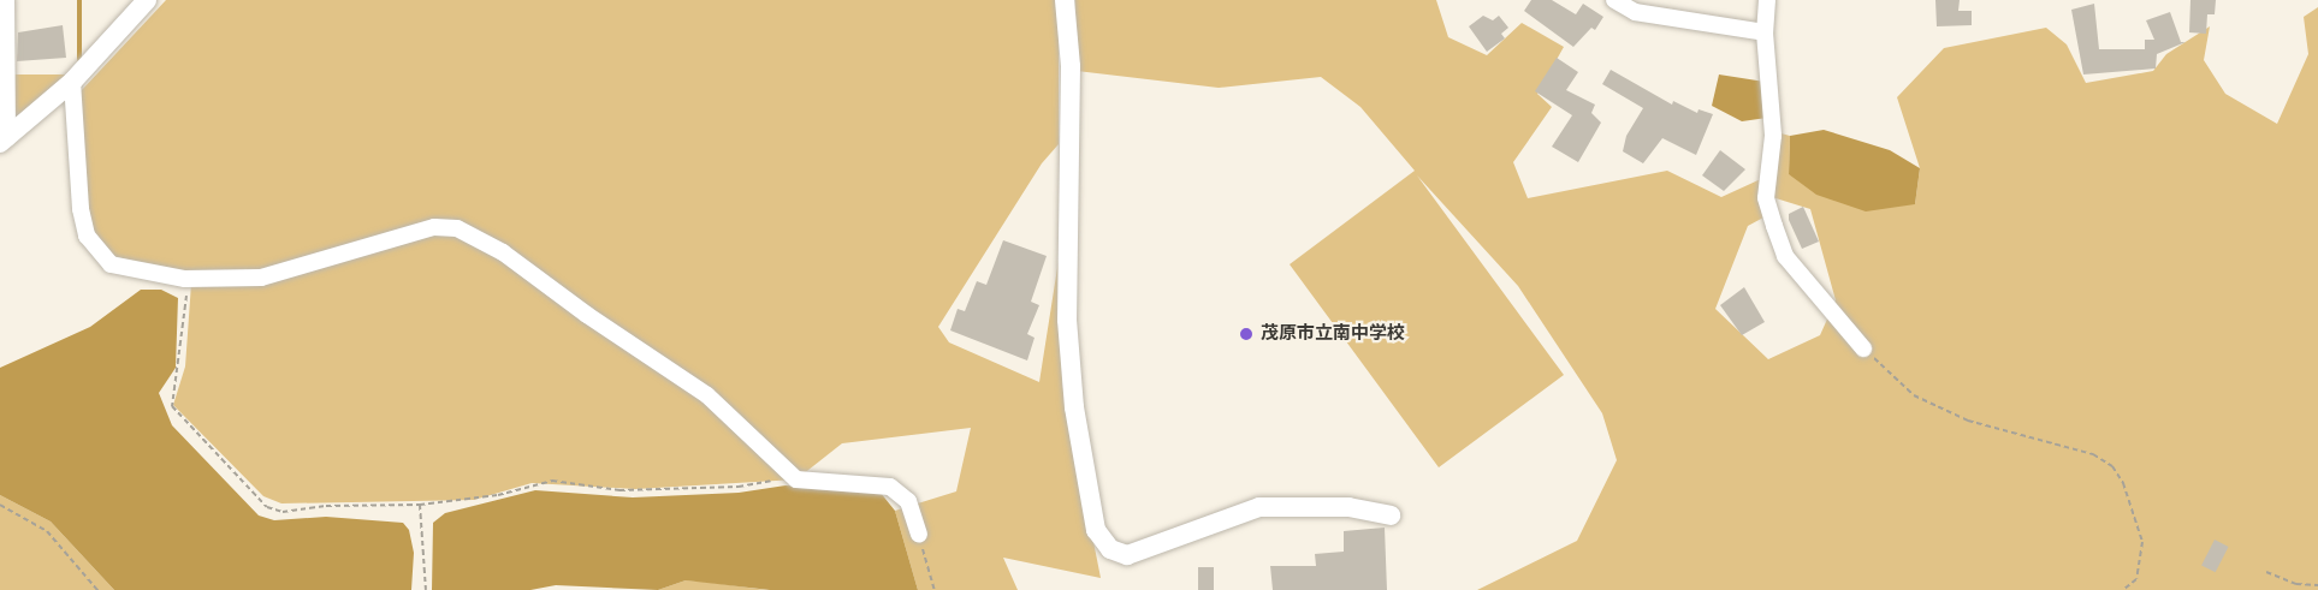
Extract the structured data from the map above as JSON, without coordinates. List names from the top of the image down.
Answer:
{
  "places": ["茂原市立南中学校"]
}
